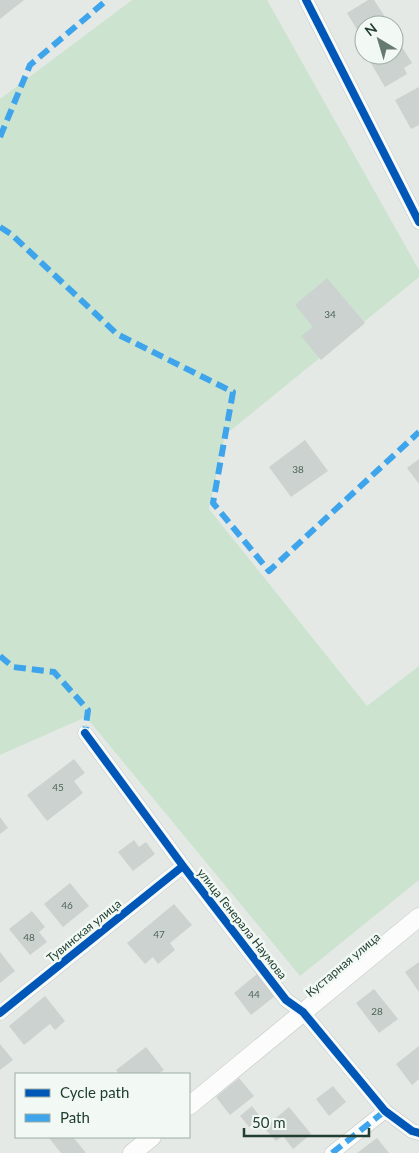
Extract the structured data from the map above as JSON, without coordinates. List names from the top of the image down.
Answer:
{
  "streets": {
    "street": ["улица Генерала Наумова", "Тувинская улица", "Кустарная улица"]
  },
  "crossings": [
    ["улица Генерала Наумова", "Тувинская улица"],
    ["улица Генерала Наумова", "Кустарная улица"]
  ],
  "house_numbers": [
    "34",
    "38",
    "45",
    "46",
    "47",
    "48",
    "44",
    "28"
  ],
  "legend": ["Cycle path", "Path"],
  "scale_bar": "50 m",
  "north": "top left"
}
